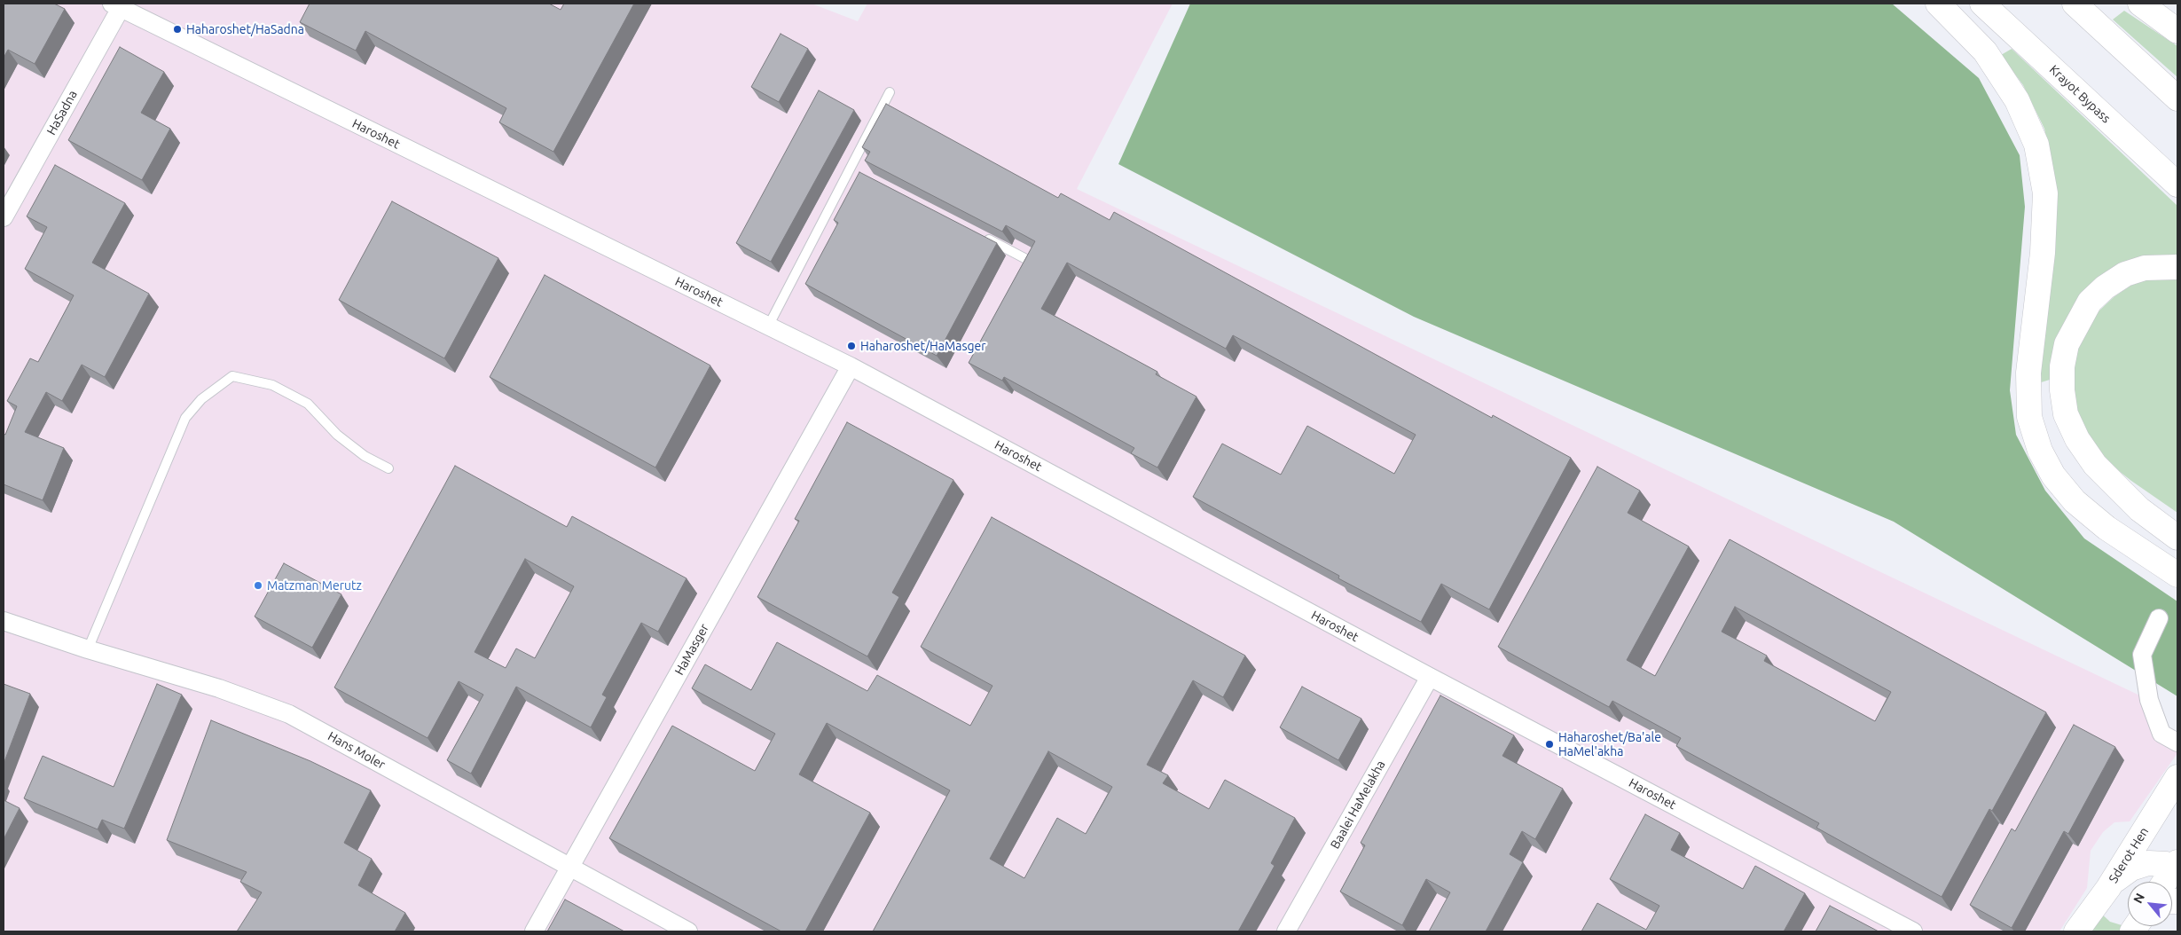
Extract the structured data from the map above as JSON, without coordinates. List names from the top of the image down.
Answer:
{
  "streets": {
    "main road": ["Krayot Bypass", "Sderot Hen"],
    "street": [
      "HaSadna",
      "Haroshet",
      "HaMasger",
      "Hans Moler",
      "Baalei HaMelakha"
    ]
  },
  "crossings": [
    ["HaSadna", "Haroshet"],
    ["Haroshet", "HaMasger"],
    ["Haroshet", "Baalei HaMelakha"],
    ["HaMasger", "Hans Moler"]
  ],
  "places": [
    "Haharoshet/HaSadna",
    "Haharoshet/HaMasger",
    "Matzman Merutz",
    "Haharoshet/Ba'ale HaMel'akha"
  ],
  "north": "top left"
}
